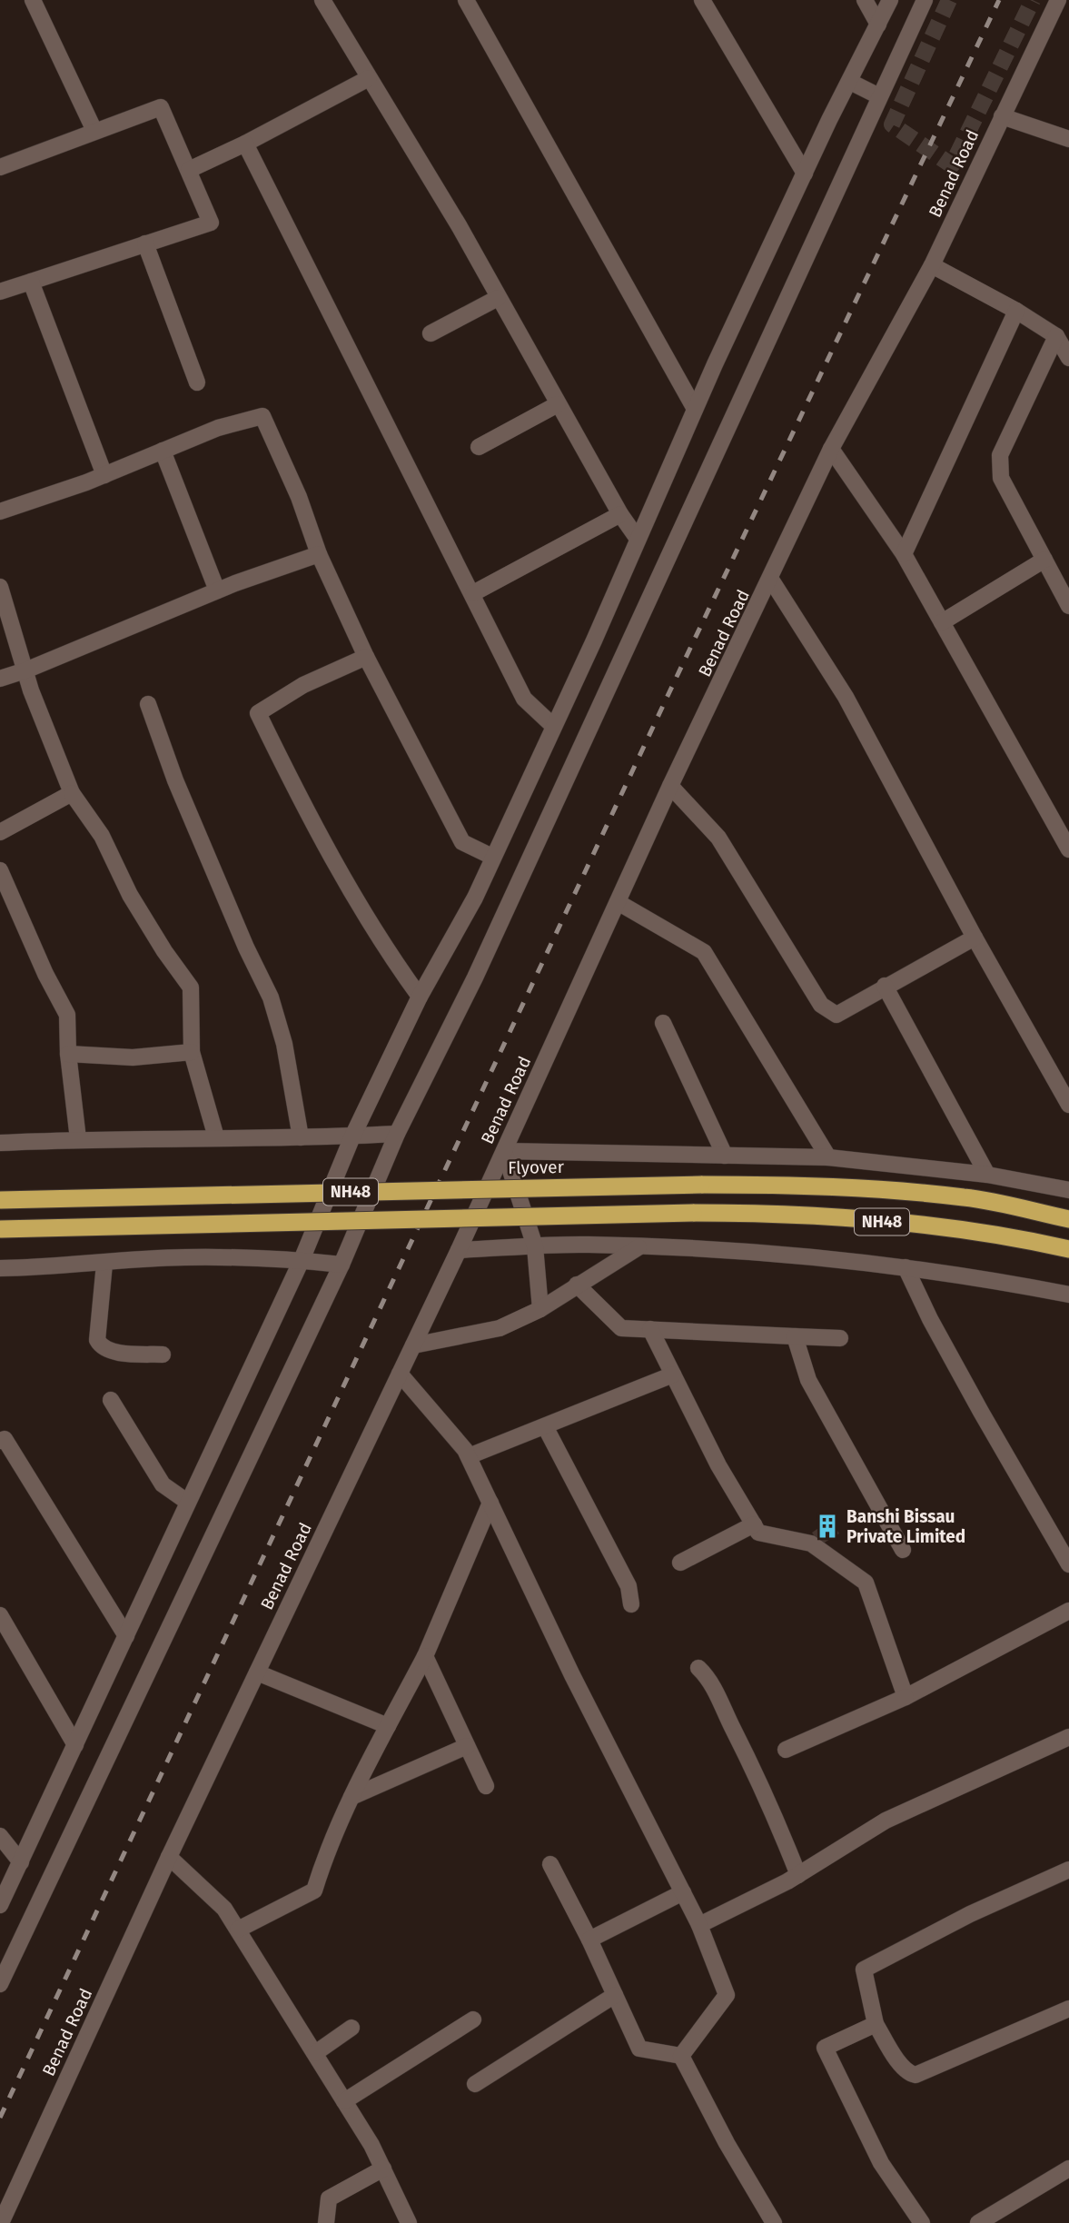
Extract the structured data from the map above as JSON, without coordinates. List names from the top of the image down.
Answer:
{
  "streets": {
    "highway": ["Flyover", "NH48"],
    "street": ["Benad Road"]
  },
  "places": {
    "building": ["Banshi Bissau Private Limited"]
  }
}
